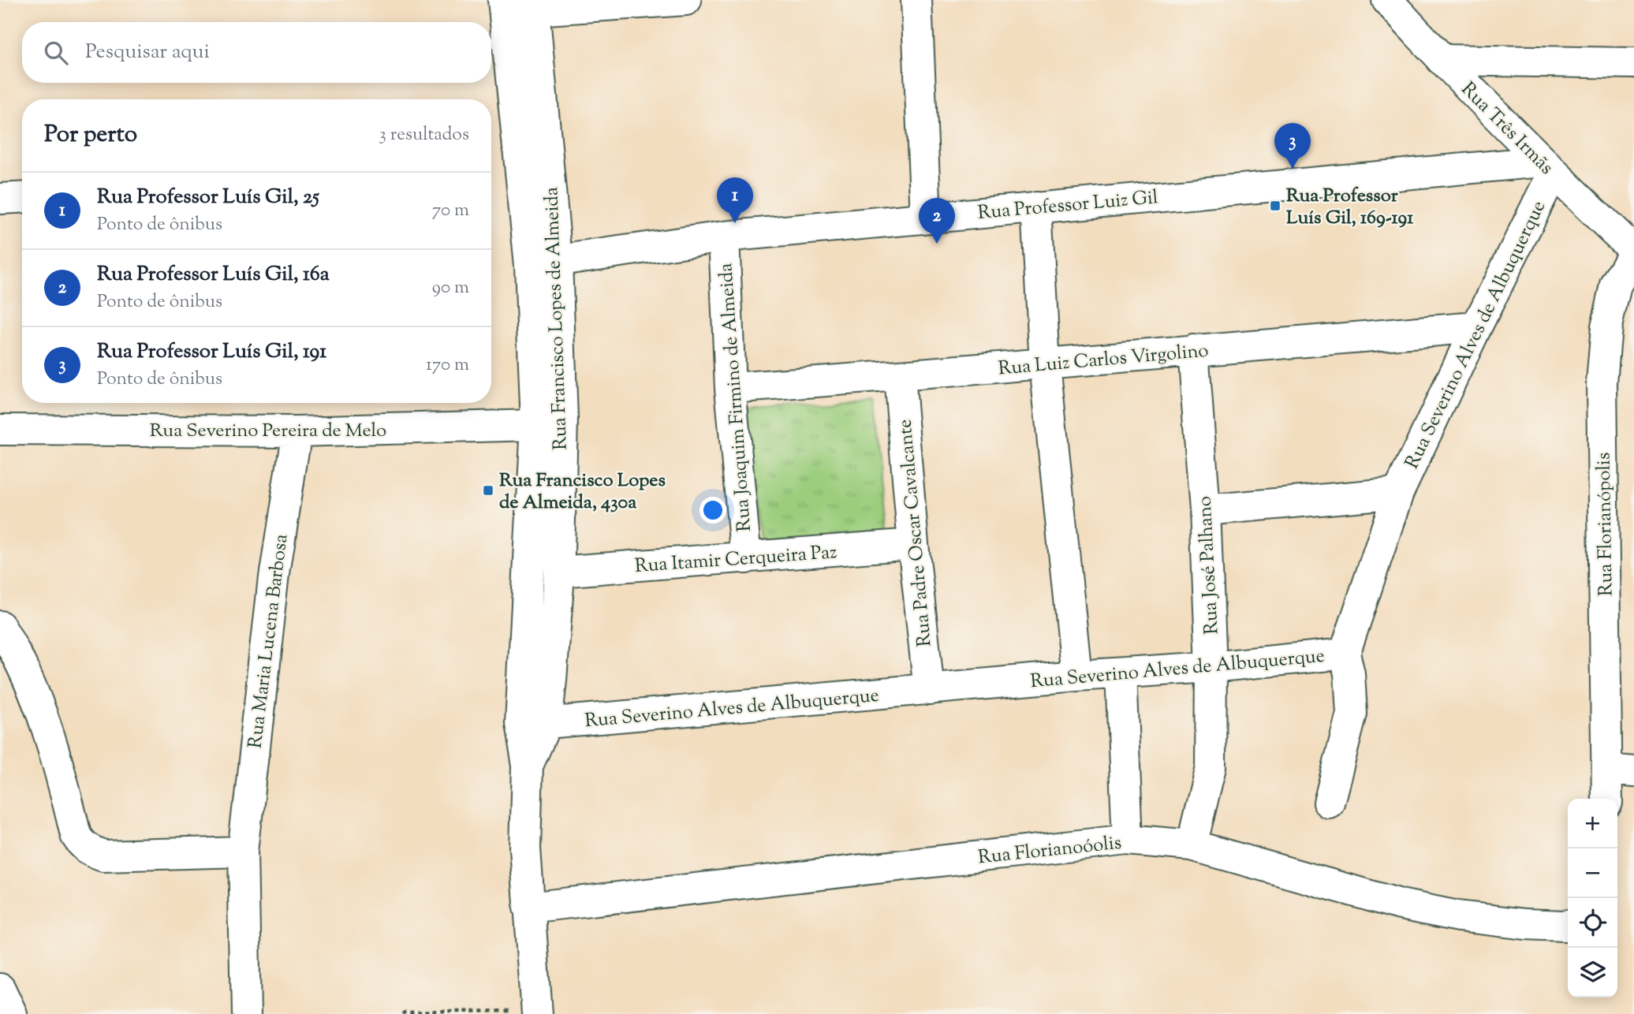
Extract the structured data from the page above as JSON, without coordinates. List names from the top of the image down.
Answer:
{
  "streets": {
    "street": [
      "Rua Três Irmãs",
      "Rua Professor Luiz Gil",
      "Rua Francisco Lopes de Almeida",
      "Rua Severino Alves de Albuquerque",
      "Rua Luiz Carlos Virgolino",
      "Rua Joaquim Firmino de Almeida",
      "Rua Severino Pereira de Melo",
      "Rua Florianópolis",
      "Rua Padre Oscar Cavalcante",
      "Rua Itamir Cerqueira Paz",
      "Rua José Palhano",
      "Rua Maria Lucena Barbosa",
      "Rua Florianoóolis"
    ]
  },
  "crossings": [
    ["Rua Três Irmãs", "Rua Professor Luiz Gil"],
    ["Rua Três Irmãs", "Rua Severino Alves de Albuquerque"],
    ["Rua Três Irmãs", "Rua Florianópolis"],
    ["Rua Professor Luiz Gil", "Rua Francisco Lopes de Almeida"],
    ["Rua Professor Luiz Gil", "Rua Severino Alves de Albuquerque"],
    ["Rua Professor Luiz Gil", "Rua Joaquim Firmino de Almeida"],
    ["Rua Francisco Lopes de Almeida", "Rua Severino Alves de Albuquerque"],
    ["Rua Francisco Lopes de Almeida", "Rua Severino Pereira de Melo"],
    ["Rua Francisco Lopes de Almeida", "Rua Itamir Cerqueira Paz"],
    ["Rua Francisco Lopes de Almeida", "Rua Florianoóolis"],
    ["Rua Severino Alves de Albuquerque", "Rua Luiz Carlos Virgolino"],
    ["Rua Severino Alves de Albuquerque", "Rua Padre Oscar Cavalcante"],
    ["Rua Severino Alves de Albuquerque", "Rua José Palhano"],
    ["Rua Luiz Carlos Virgolino", "Rua Joaquim Firmino de Almeida"],
    ["Rua Luiz Carlos Virgolino", "Rua Padre Oscar Cavalcante"],
    ["Rua Luiz Carlos Virgolino", "Rua José Palhano"],
    ["Rua Joaquim Firmino de Almeida", "Rua Itamir Cerqueira Paz"],
    ["Rua Severino Pereira de Melo", "Rua Maria Lucena Barbosa"],
    ["Rua Padre Oscar Cavalcante", "Rua Itamir Cerqueira Paz"],
    ["Rua José Palhano", "Rua Florianoóolis"]
  ],
  "places": {
    "transit": ["Rua Professor Luís Gil, 169-191", "Rua Francisco Lopes de Almeida, 430a"]
  },
  "page": {
    "search": "Pesquisar aqui",
    "heading": ["Por perto", "3 resultados"],
    "pins": ["3", "1", "2"],
    "list": [
      {
        "mark": "1",
        "name": "Rua Professor Luís Gil, 25",
        "note": "Ponto de ônibus",
        "value": "70 m"
      },
      {
        "mark": "2",
        "name": "Rua Professor Luís Gil, 16a",
        "note": "Ponto de ônibus",
        "value": "90 m"
      },
      {
        "mark": "3",
        "name": "Rua Professor Luís Gil, 191",
        "note": "Ponto de ônibus",
        "value": "170 m"
      }
    ],
    "map_buttons": ["+", "−"]
  }
}
